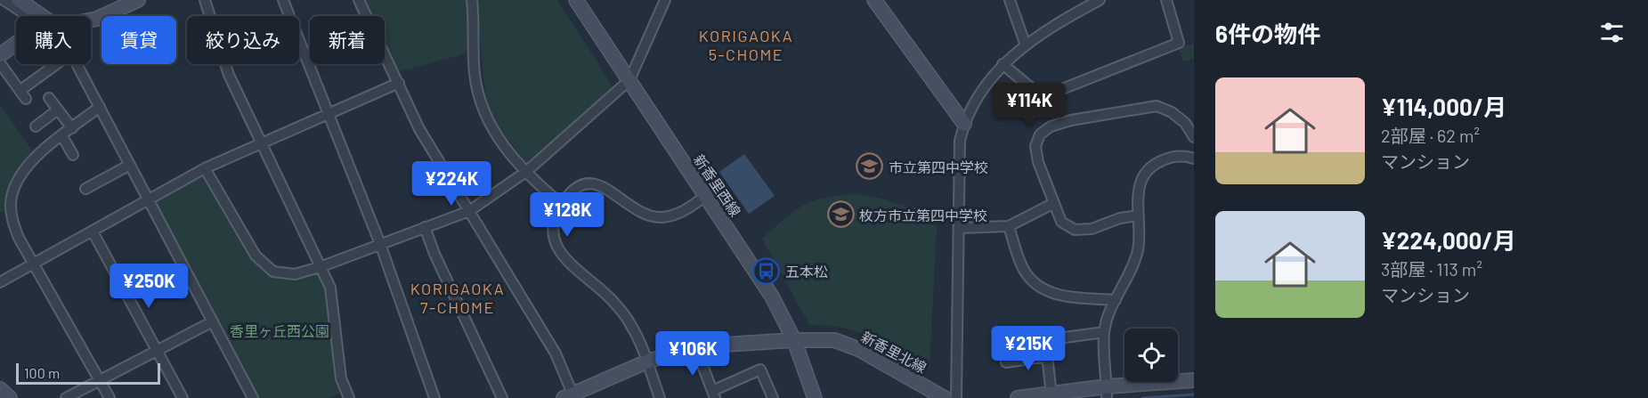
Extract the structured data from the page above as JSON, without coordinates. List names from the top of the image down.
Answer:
{
  "streets": {
    "street": ["新香里西線", "新香里北線"]
  },
  "crossings": [
    ["新香里西線", "新香里北線"]
  ],
  "districts": ["KORIGAOKA 5-CHOME", "KORIGAOKA 7-CHOME"],
  "parks": ["香里ヶ丘西公園"],
  "places": {
    "school or university": ["市立第四中学校", "枚方市立第四中学校"],
    "bus stop": ["五本松"]
  },
  "scale_bar": "100 m",
  "page": {
    "heading": "6件の物件",
    "chip": [
      "購入",
      "賃貸",
      "絞り込み",
      "新着"
    ],
    "list": [
      {
        "name": "¥114,000/月",
        "note": "2部屋 · 62 m² · マンション"
      },
      {
        "name": "¥224,000/月",
        "note": "3部屋 · 113 m² · マンション"
      }
    ],
    "price": [
      "¥114K",
      "¥224K",
      "¥128K",
      "¥250K",
      "¥215K",
      "¥106K"
    ],
    "scale": "100 m"
  }
}
